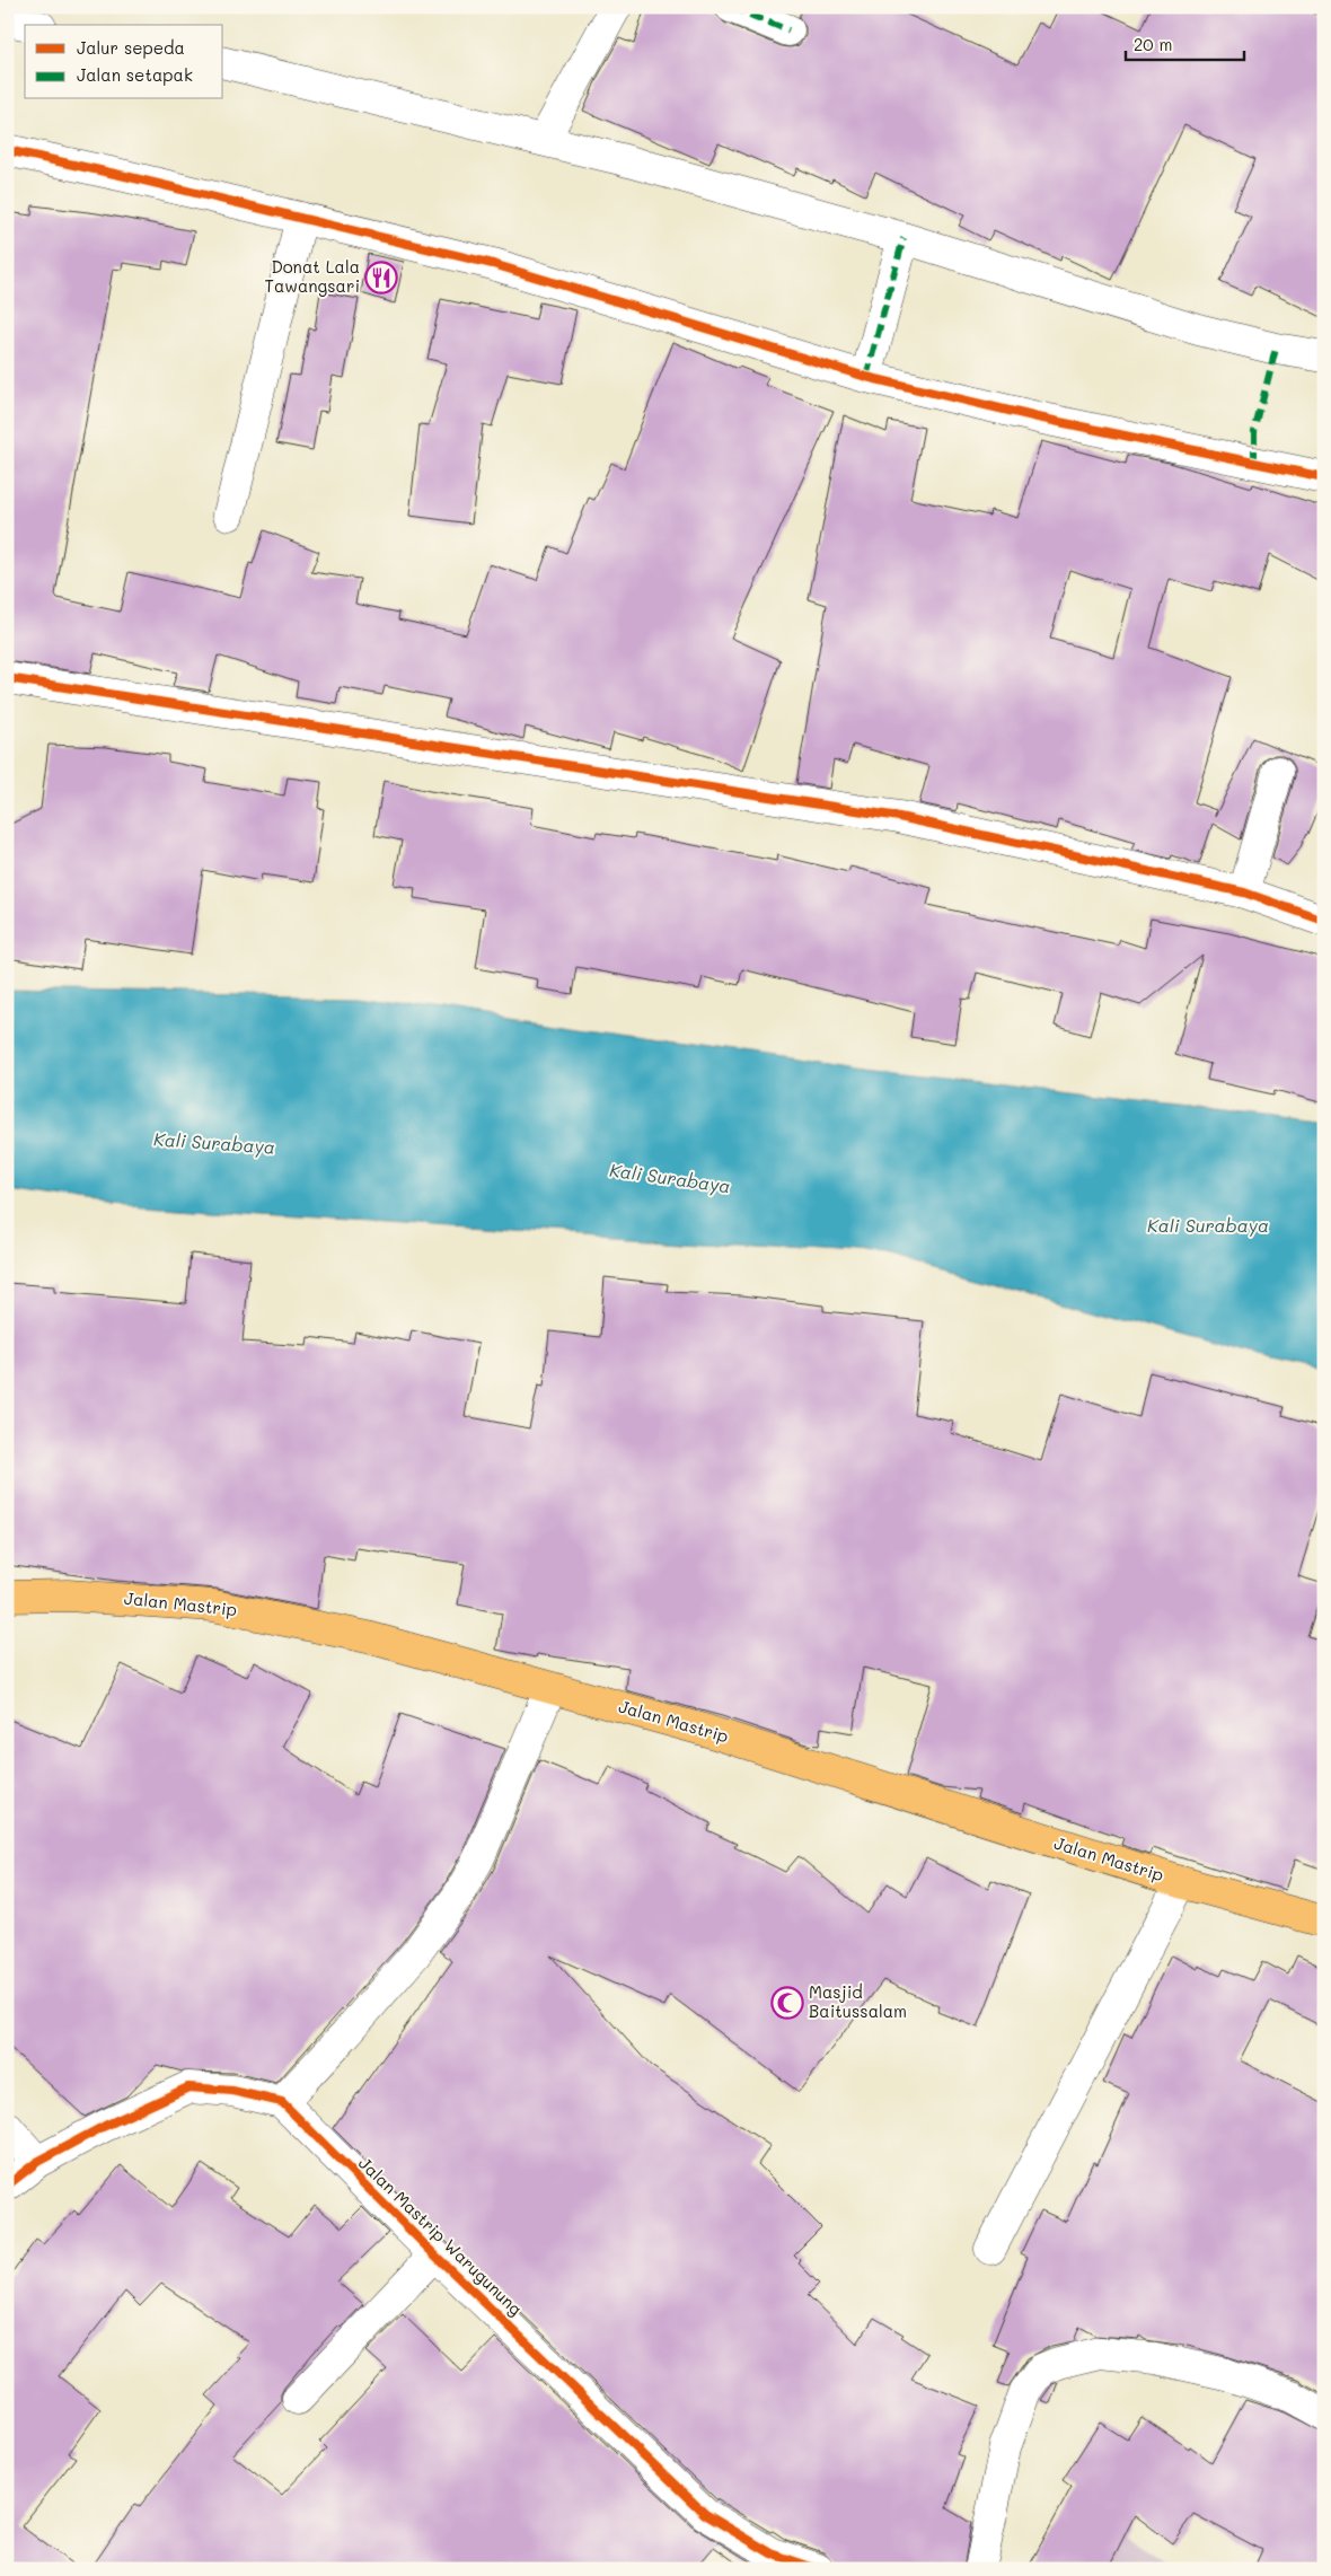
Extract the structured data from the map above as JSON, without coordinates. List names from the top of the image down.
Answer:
{
  "streets": {
    "main road": ["Jalan Mastrip"],
    "street": ["Jalan Mastrip Warugunung"]
  },
  "water": ["Kali Surabaya"],
  "places": {
    "restaurant": ["Donat Lala Tawangsari"],
    "mosque": ["Masjid Baitussalam"]
  },
  "legend": ["Jalur sepeda", "Jalan setapak"],
  "scale_bar": "20 m"
}
